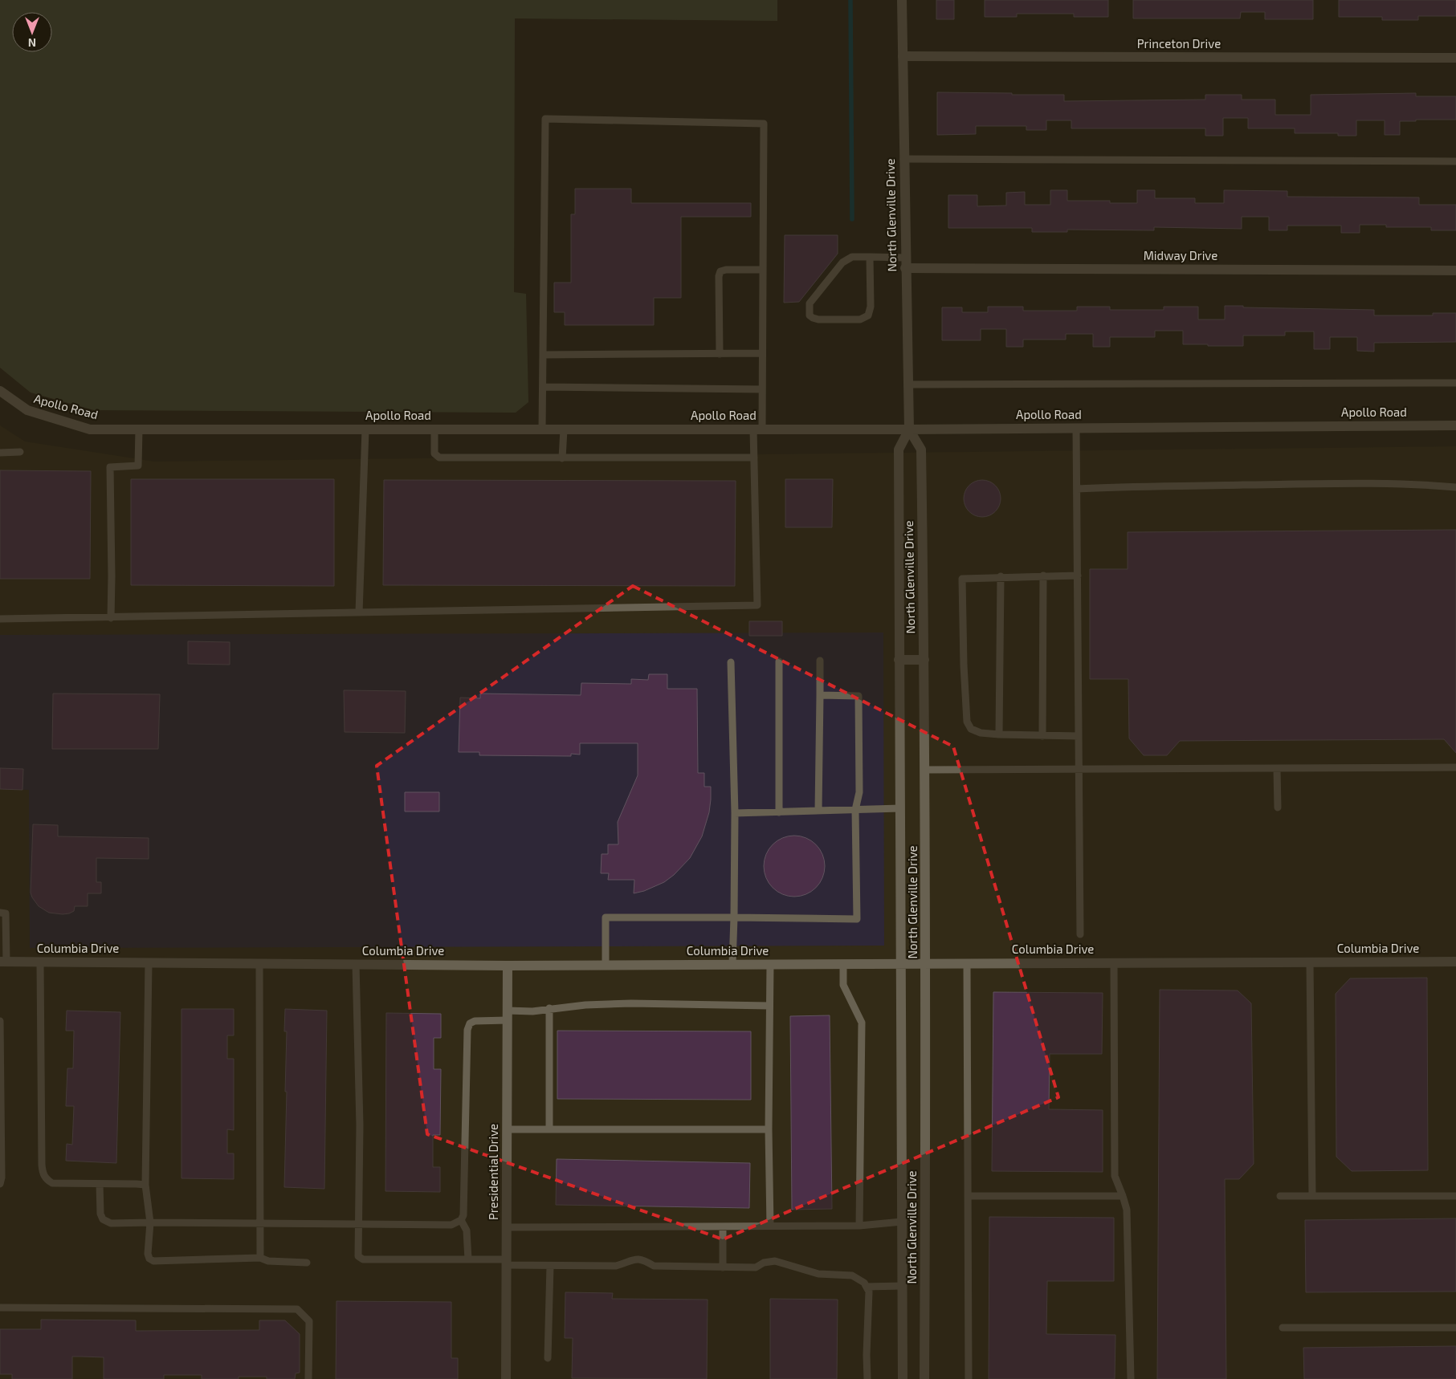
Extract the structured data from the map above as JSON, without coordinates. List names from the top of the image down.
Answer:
{
  "streets": {
    "street": [
      "Princeton Drive",
      "North Glenville Drive",
      "Midway Drive",
      "Apollo Road",
      "Columbia Drive",
      "Presidential Drive"
    ]
  },
  "crossings": [
    ["Princeton Drive", "North Glenville Drive"],
    ["North Glenville Drive", "Midway Drive"],
    ["North Glenville Drive", "Apollo Road"],
    ["North Glenville Drive", "Columbia Drive"],
    ["Columbia Drive", "Presidential Drive"]
  ],
  "north": "bottom"
}
